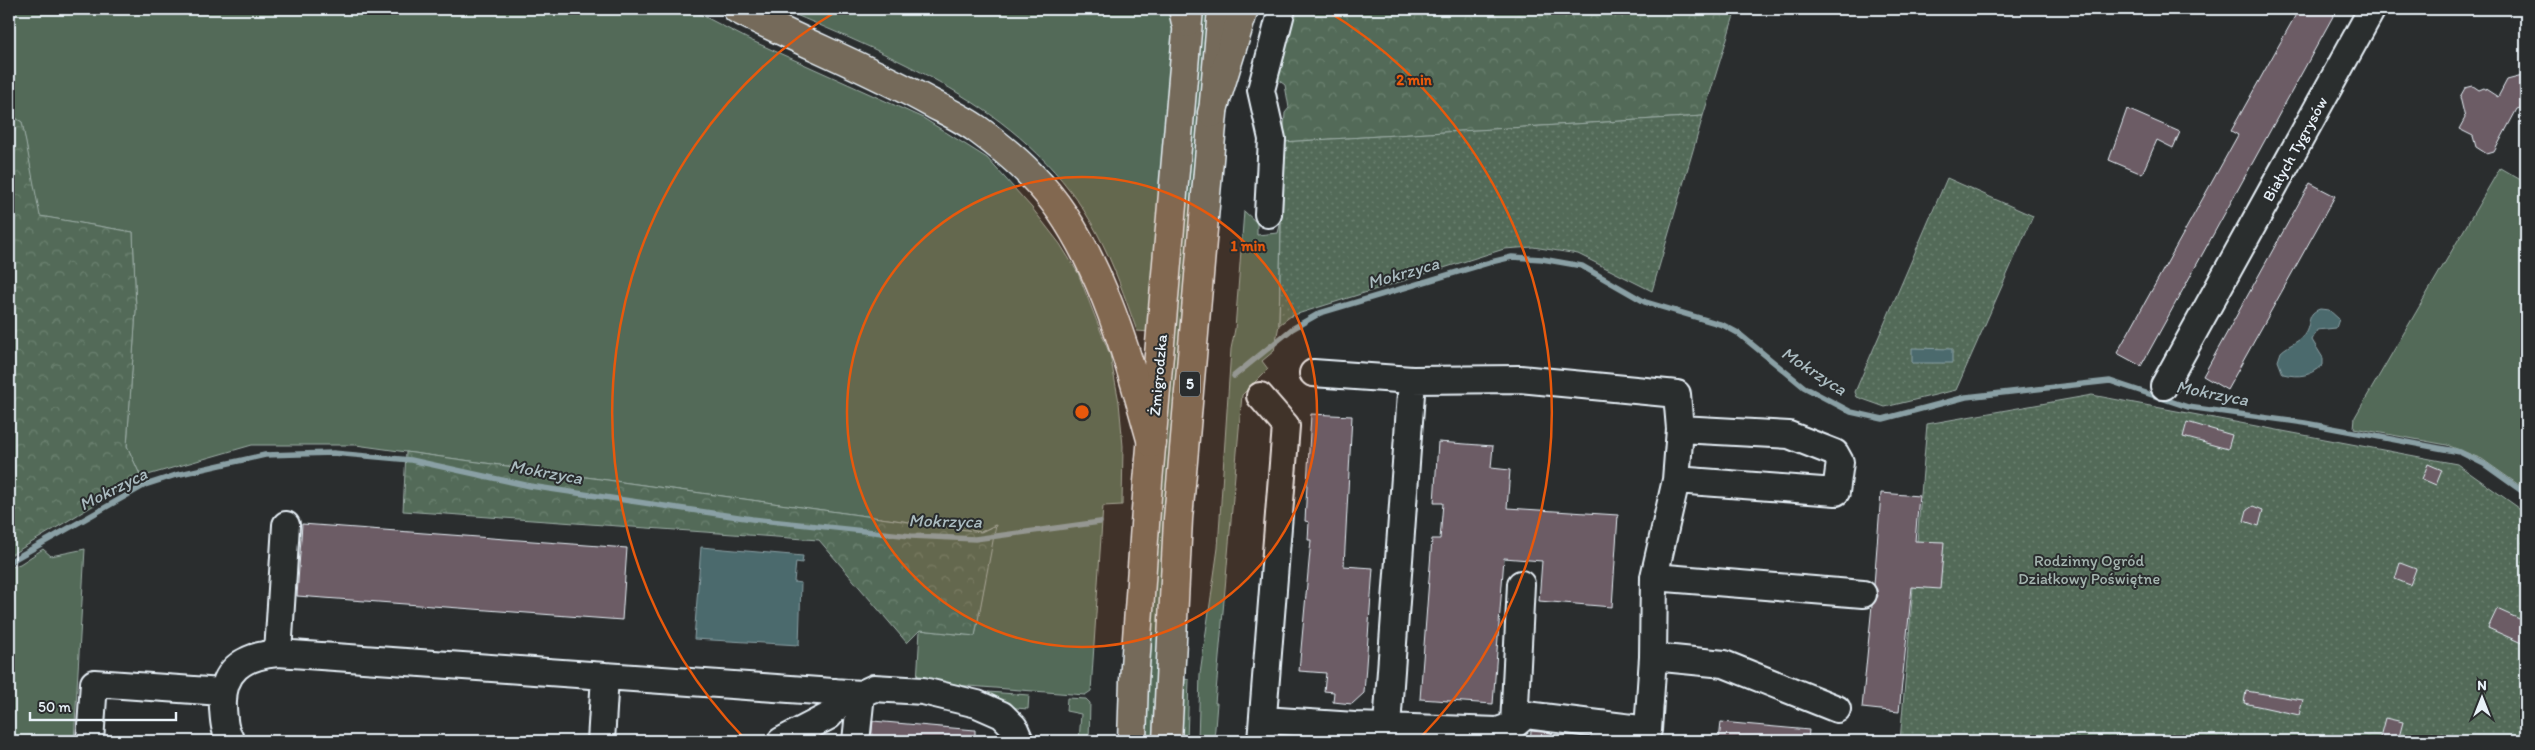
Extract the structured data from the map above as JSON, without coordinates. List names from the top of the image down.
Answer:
{
  "streets": {
    "main road": ["Żmigrodzka", "5"],
    "street": ["Białych Tygrysów"]
  },
  "crossings": [
    ["Żmigrodzka", "5"]
  ],
  "water": ["Mokrzyca"],
  "parks": ["Rodzinny Ogród Działkowy Poświętne"],
  "scale_bar": "50 m",
  "north": "top",
  "rings": ["2 min", "1 min"]
}
